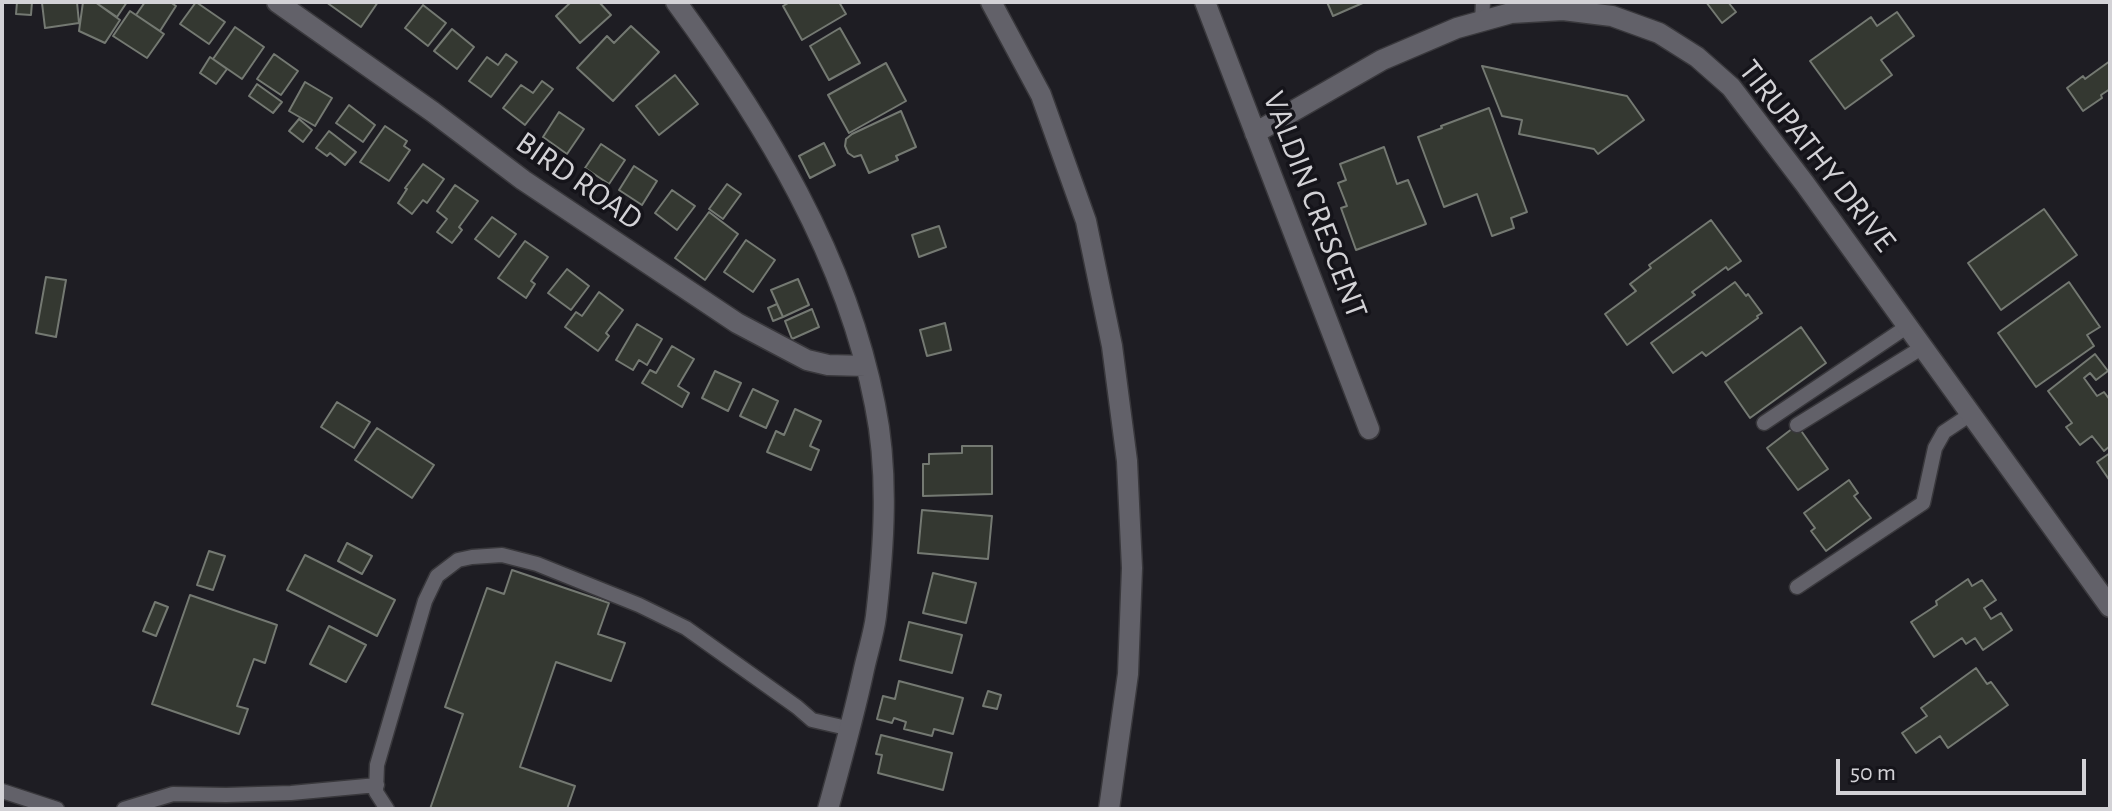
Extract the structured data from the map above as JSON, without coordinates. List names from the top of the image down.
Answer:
{
  "streets": {
    "street": ["TIRUPATHY DRIVE", "BIRD ROAD", "VALDIN CRESCENT"]
  },
  "crossings": [
    ["TIRUPATHY DRIVE", "VALDIN CRESCENT"]
  ],
  "scale_bar": "50 m"
}
